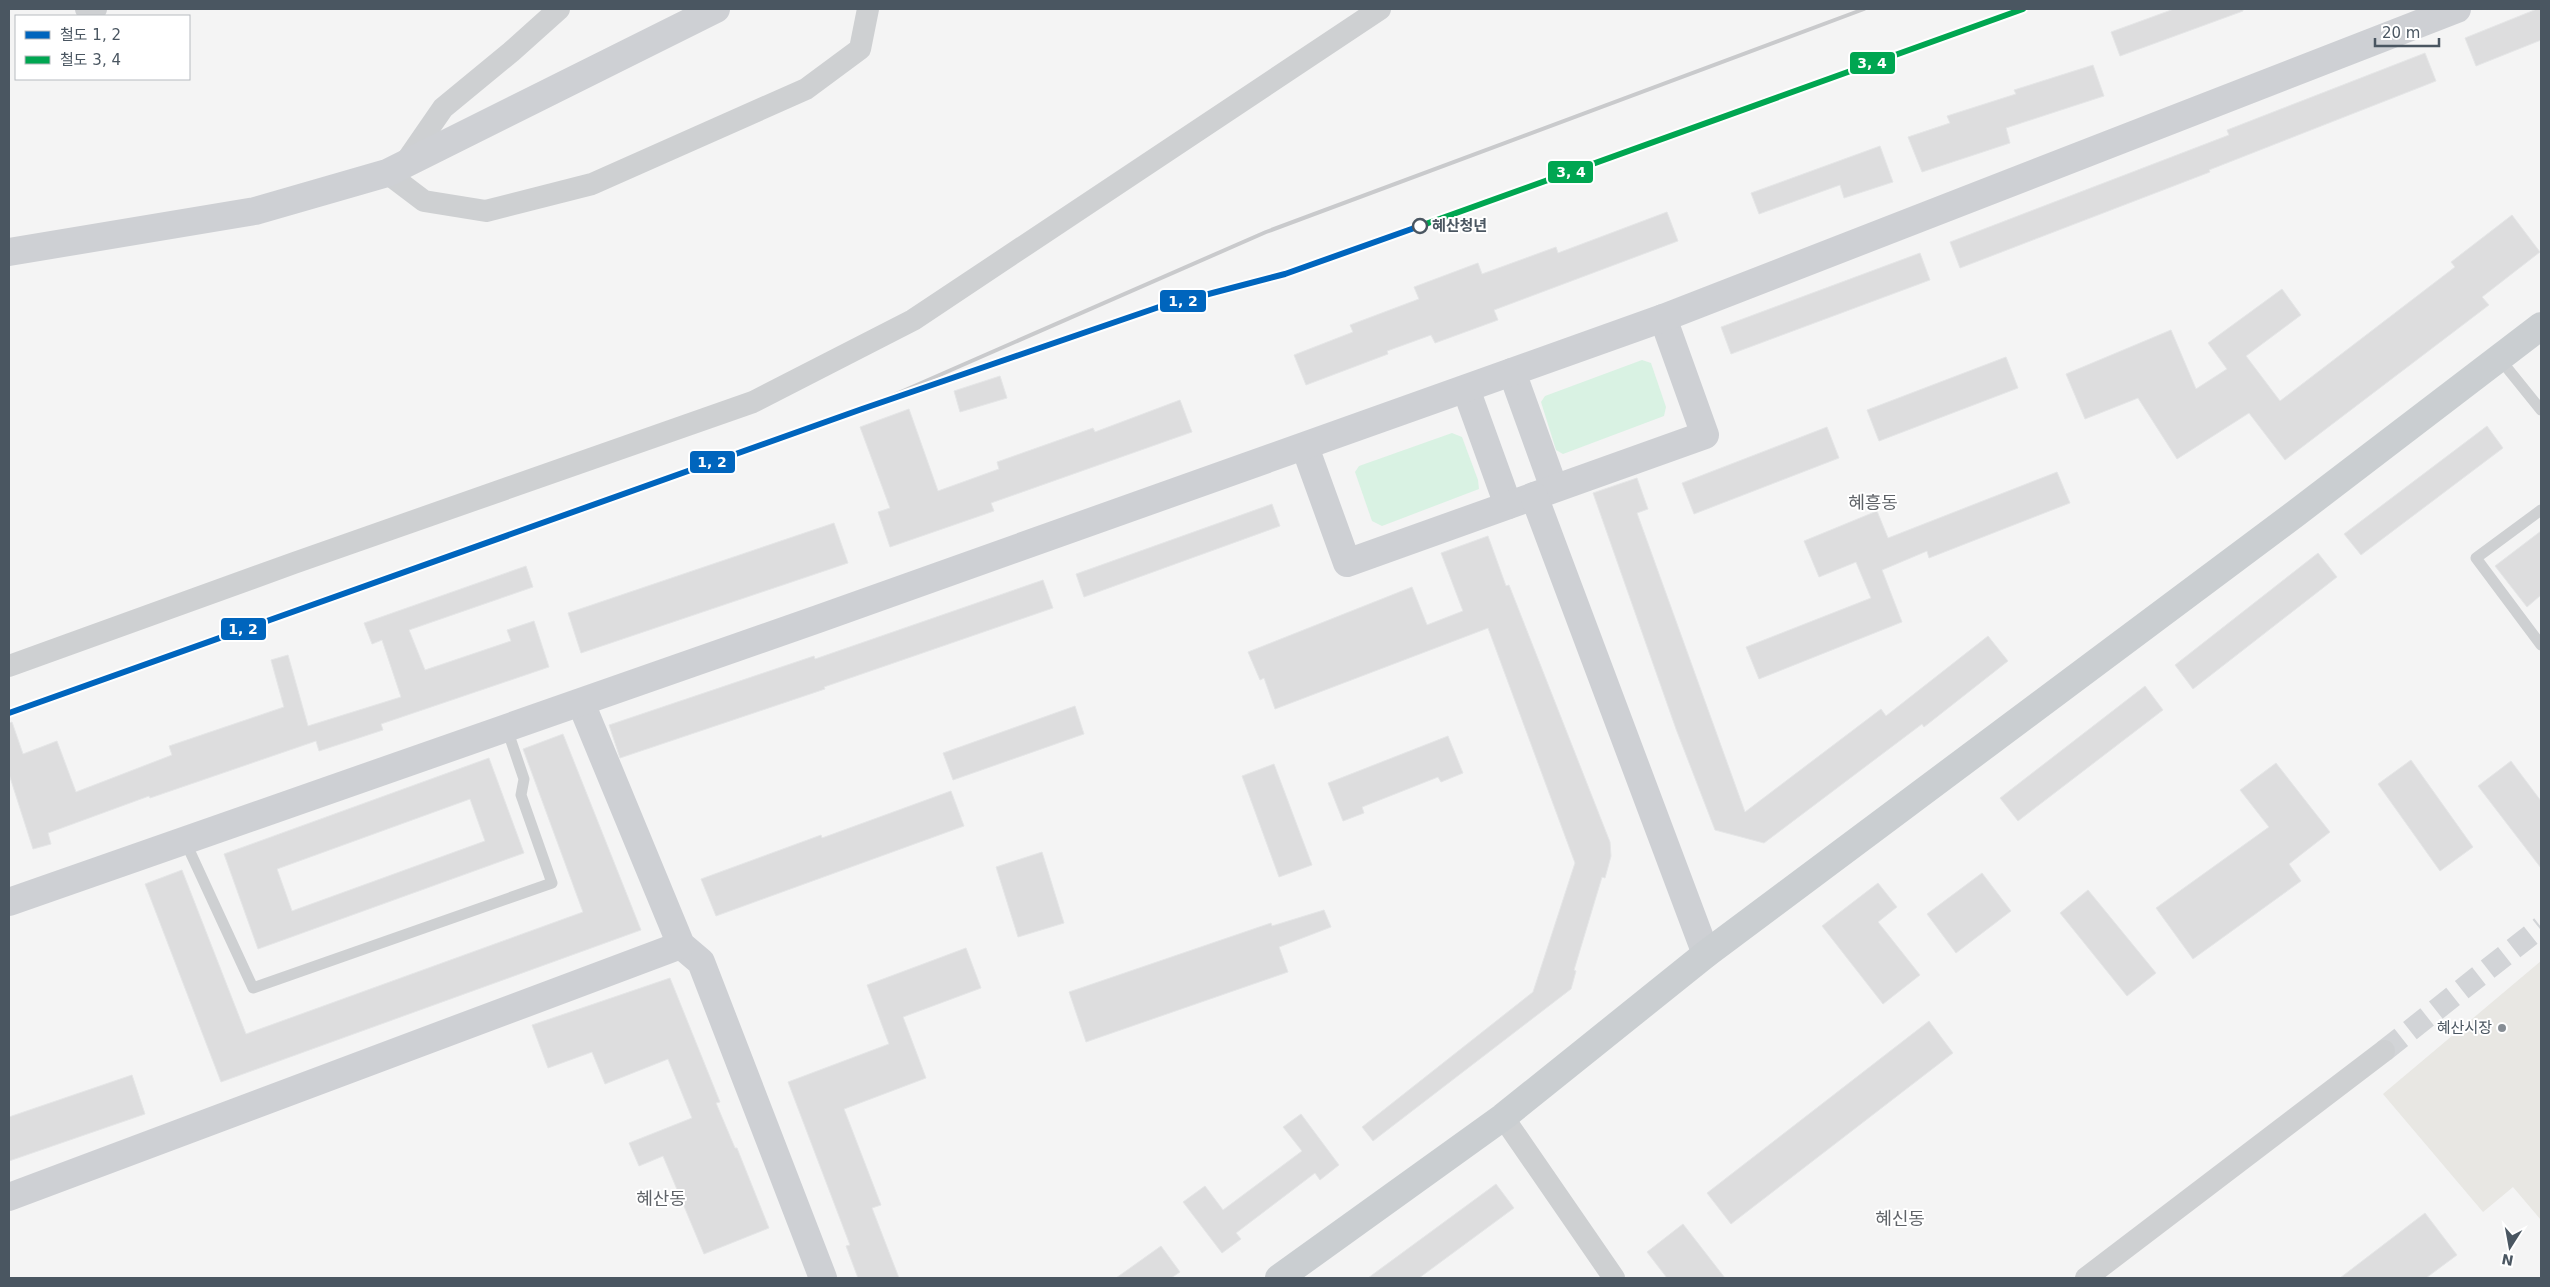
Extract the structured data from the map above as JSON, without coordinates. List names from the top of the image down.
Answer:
{
  "districts": ["혜흥동", "혜산동", "혜신동"],
  "places": ["혜산청년", "혜산시장"],
  "legend": ["철도 1, 2", "철도 3, 4"],
  "scale_bar": "20 m",
  "north": "bottom"
}
